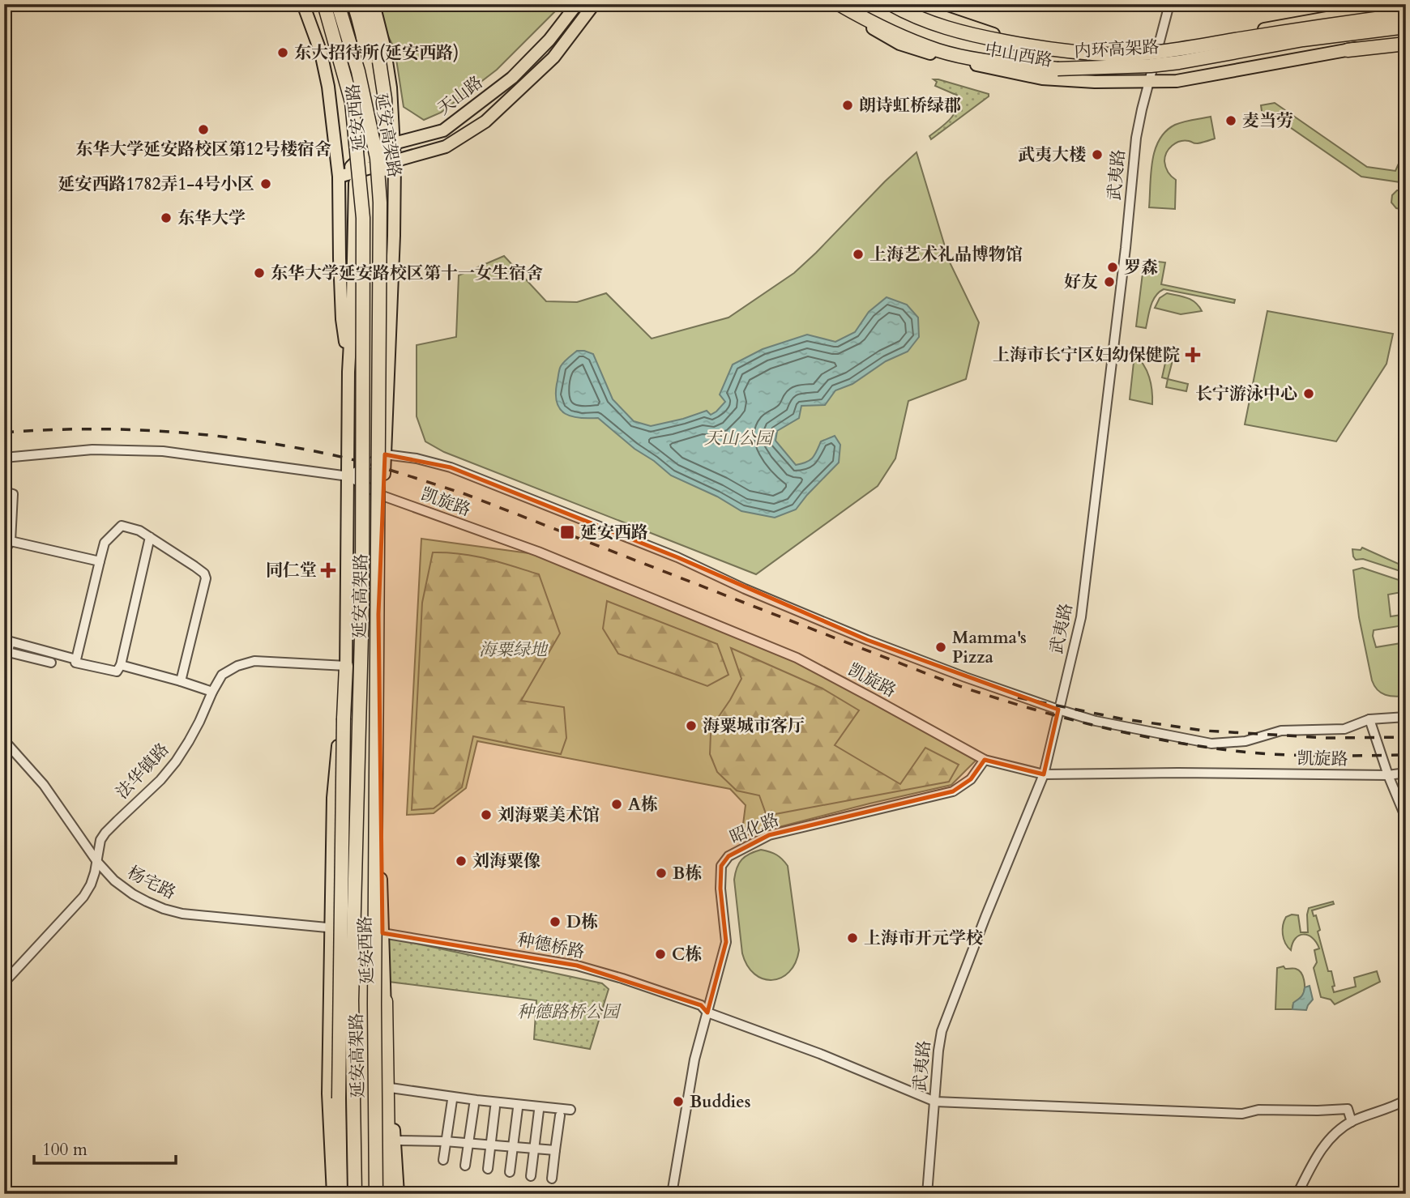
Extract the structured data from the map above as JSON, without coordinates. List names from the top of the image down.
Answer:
{
  "streets": {
    "highway": ["内环高架路", "延安高架路"],
    "main road": ["中山西路", "天山路", "延安西路"],
    "street": [
      "武夷路",
      "凯旋路",
      "法华镇路",
      "昭化路",
      "杨宅路",
      "种德桥路"
    ]
  },
  "crossings": [
    ["内环高架路", "中山西路"],
    ["中山西路", "武夷路"],
    ["天山路", "延安西路"],
    ["延安西路", "延安高架路"],
    ["延安西路", "凯旋路"],
    ["延安西路", "法华镇路"],
    ["延安西路", "杨宅路"],
    ["延安西路", "种德桥路"],
    ["武夷路", "凯旋路"],
    ["武夷路", "种德桥路"],
    ["凯旋路", "昭化路"],
    ["法华镇路", "杨宅路"],
    ["昭化路", "种德桥路"]
  ],
  "parks": ["天山公园", "海粟绿地", "种德路桥公园"],
  "places": {
    "other": [
      "东大招待所(延安西路)",
      "朗诗虹桥绿郡",
      "麦当劳",
      "东华大学延安路校区第12号楼宿舍",
      "武夷大楼",
      "延安西路1782弄1-4号小区",
      "东华大学",
      "上海艺术礼品博物馆",
      "罗森",
      "东华大学延安路校区第十一女生宿舍",
      "好友",
      "长宁游泳中心",
      "Mamma's Pizza",
      "海粟城市客厅",
      "A栋",
      "刘海粟美术馆",
      "刘海粟像",
      "B栋",
      "D栋",
      "上海市开元学校",
      "C栋",
      "Buddies"
    ],
    "health": ["上海市长宁区妇幼保健院", "同仁堂"],
    "transit": ["延安西路"]
  },
  "scale_bar": "100 m"
}
